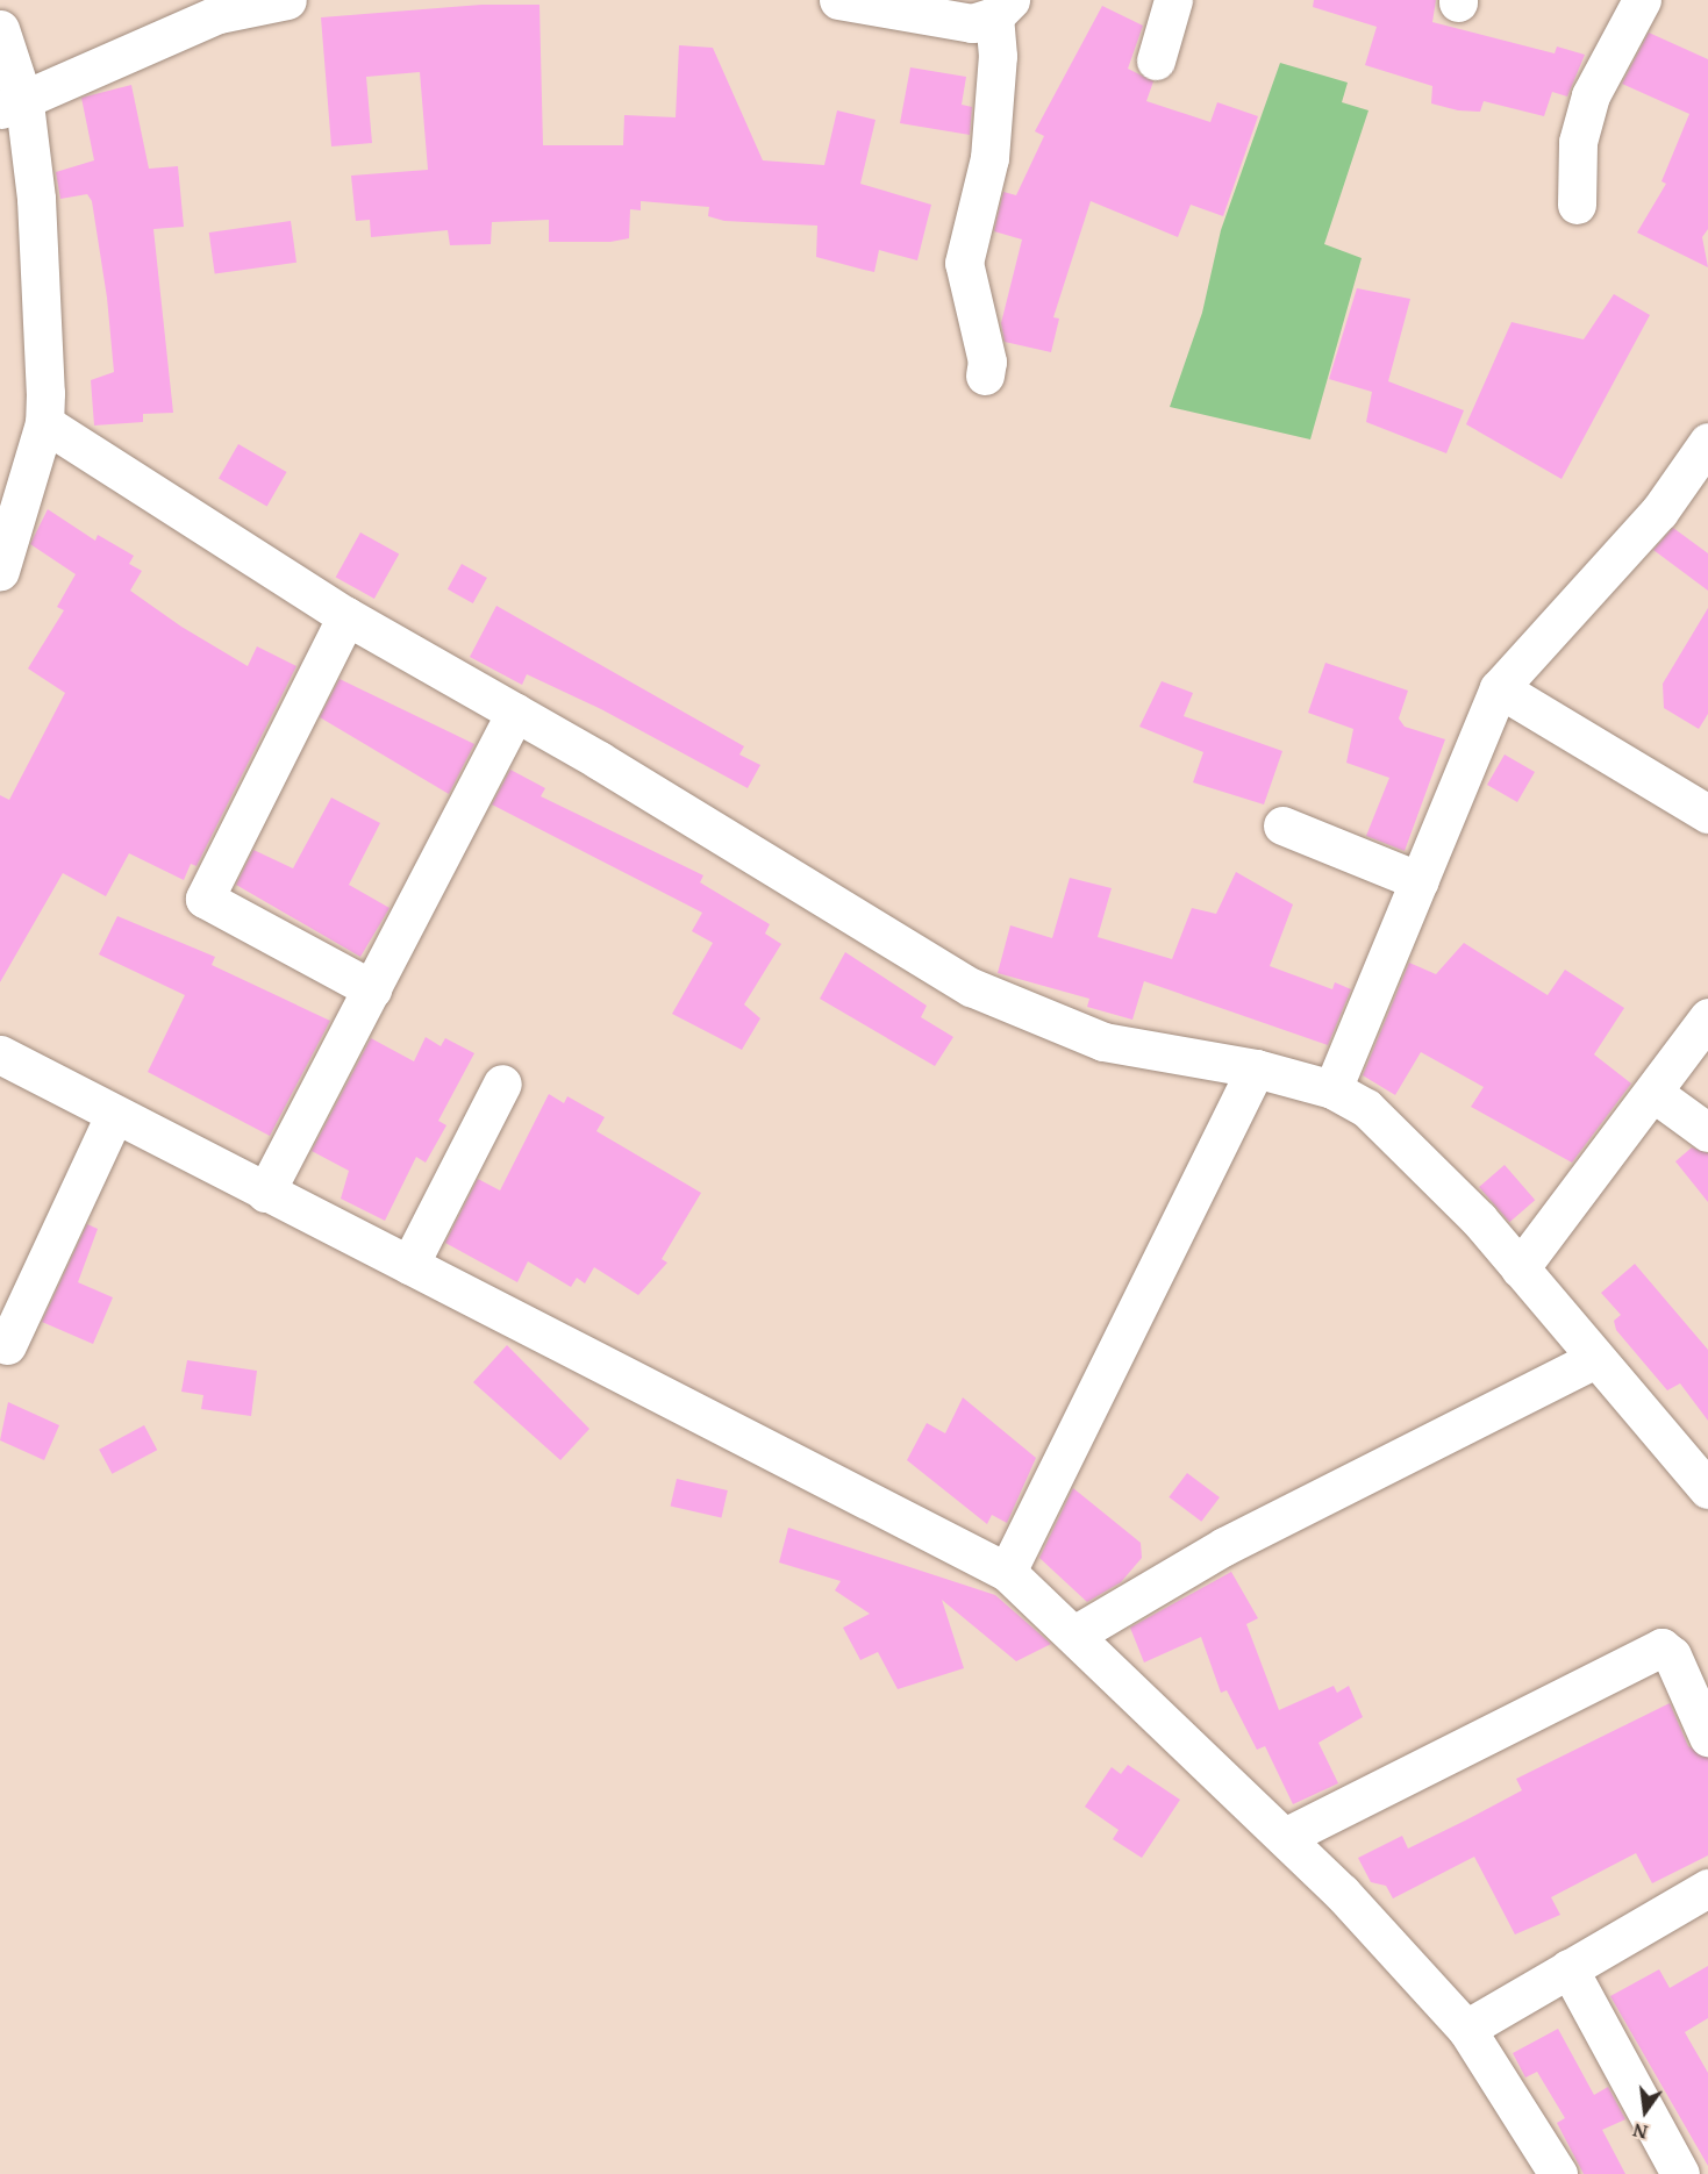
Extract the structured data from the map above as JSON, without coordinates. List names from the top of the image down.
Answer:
{
  "north": "bottom"
}
